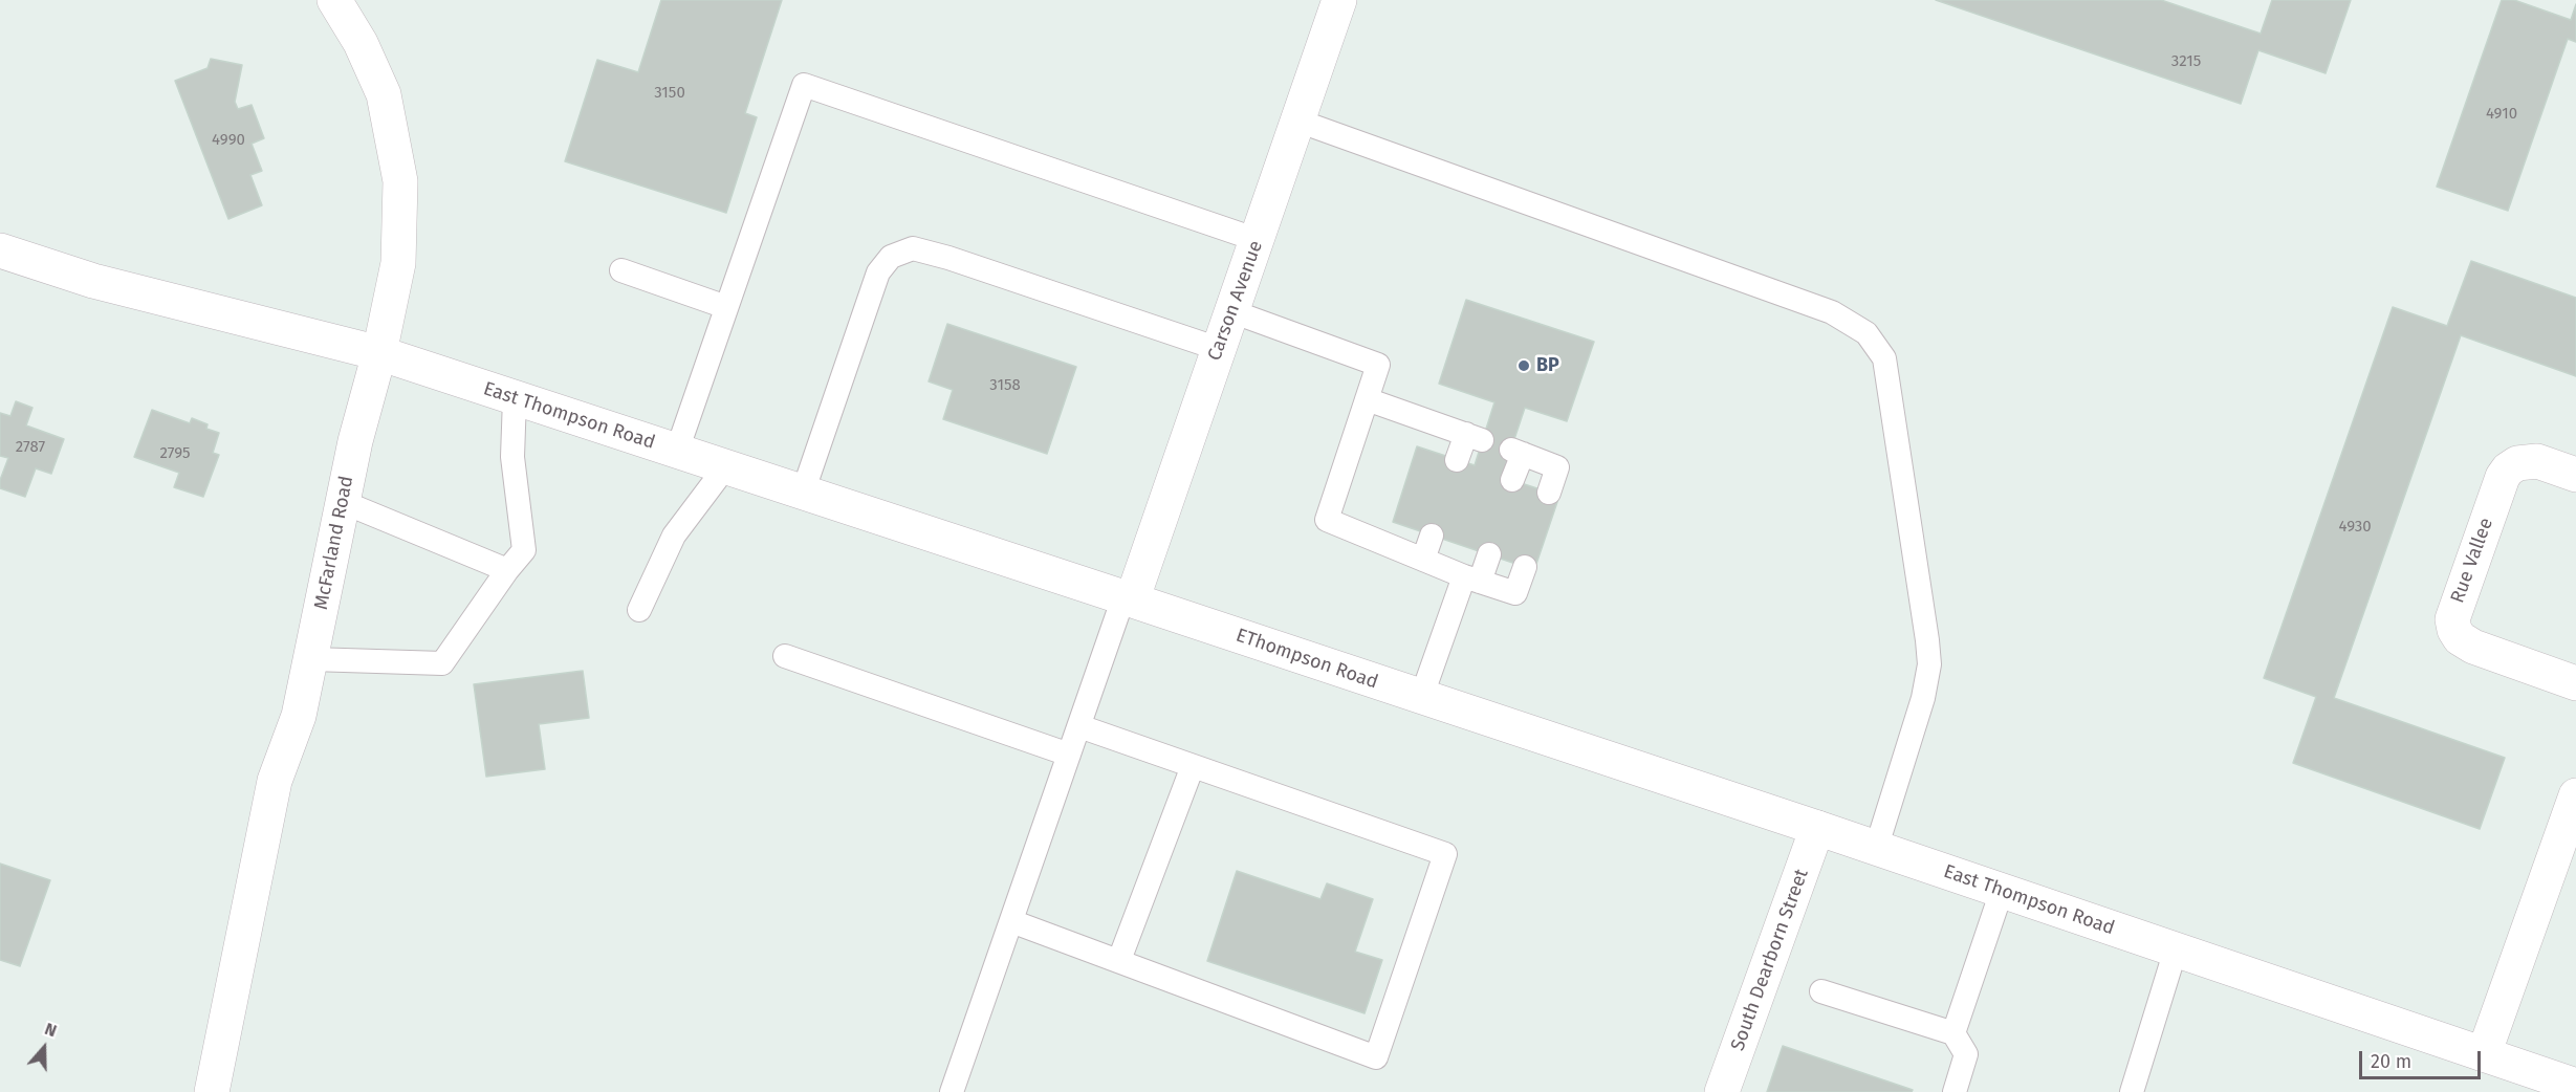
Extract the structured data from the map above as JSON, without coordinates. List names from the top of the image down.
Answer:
{
  "streets": {
    "main road": [
      "Carson Avenue",
      "East Thompson Road",
      "McFarland Road",
      "Rue Vallee",
      "EThompson Road",
      "South Dearborn Street"
    ]
  },
  "crossings": [
    ["Carson Avenue", "East Thompson Road"],
    ["Carson Avenue", "EThompson Road"],
    ["East Thompson Road", "McFarland Road"],
    ["East Thompson Road", "EThompson Road"],
    ["East Thompson Road", "South Dearborn Street"]
  ],
  "places": ["BP"],
  "house_numbers": [
    "3215",
    "3150",
    "4910",
    "4990",
    "3158",
    "2787",
    "2795",
    "4930"
  ],
  "scale_bar": "20 m",
  "north": "top"
}
